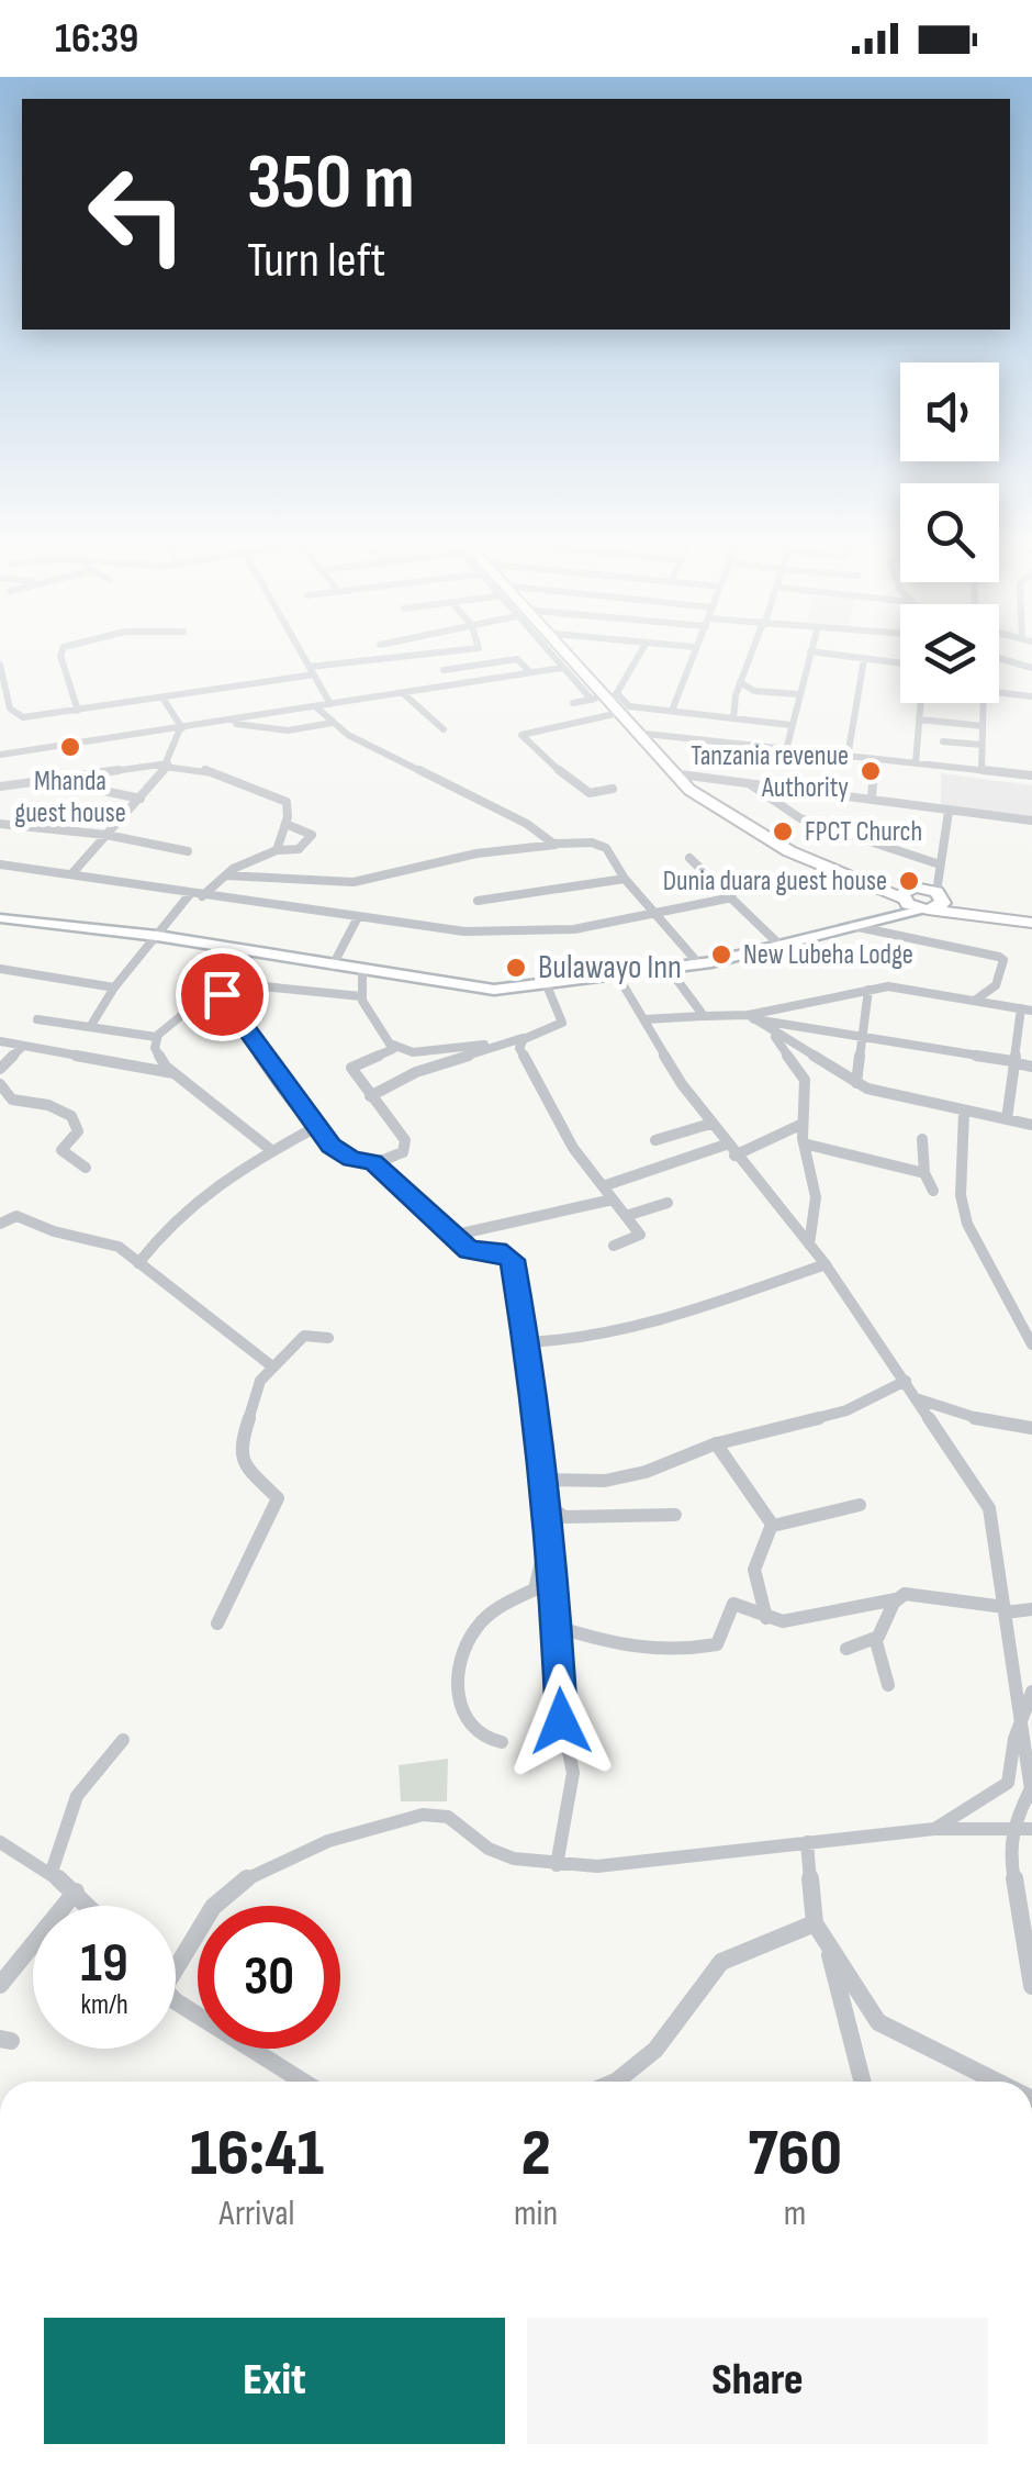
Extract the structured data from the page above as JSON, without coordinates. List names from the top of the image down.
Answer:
{
  "places": [
    "Mhanda guest house",
    "Tanzania revenue Authority",
    "FPCT Church",
    "Dunia duara guest house",
    "New Lubeha Lodge",
    "Bulawayo Inn"
  ],
  "page": {
    "status": "16:39",
    "turn": ["350 m", "Turn left"],
    "speed": "19 km/h",
    "limit": "30",
    "eta": [
      "16:41",
      "Arrival",
      "2",
      "min",
      "760",
      "m"
    ],
    "buttons": ["Exit", "Share"]
  }
}
